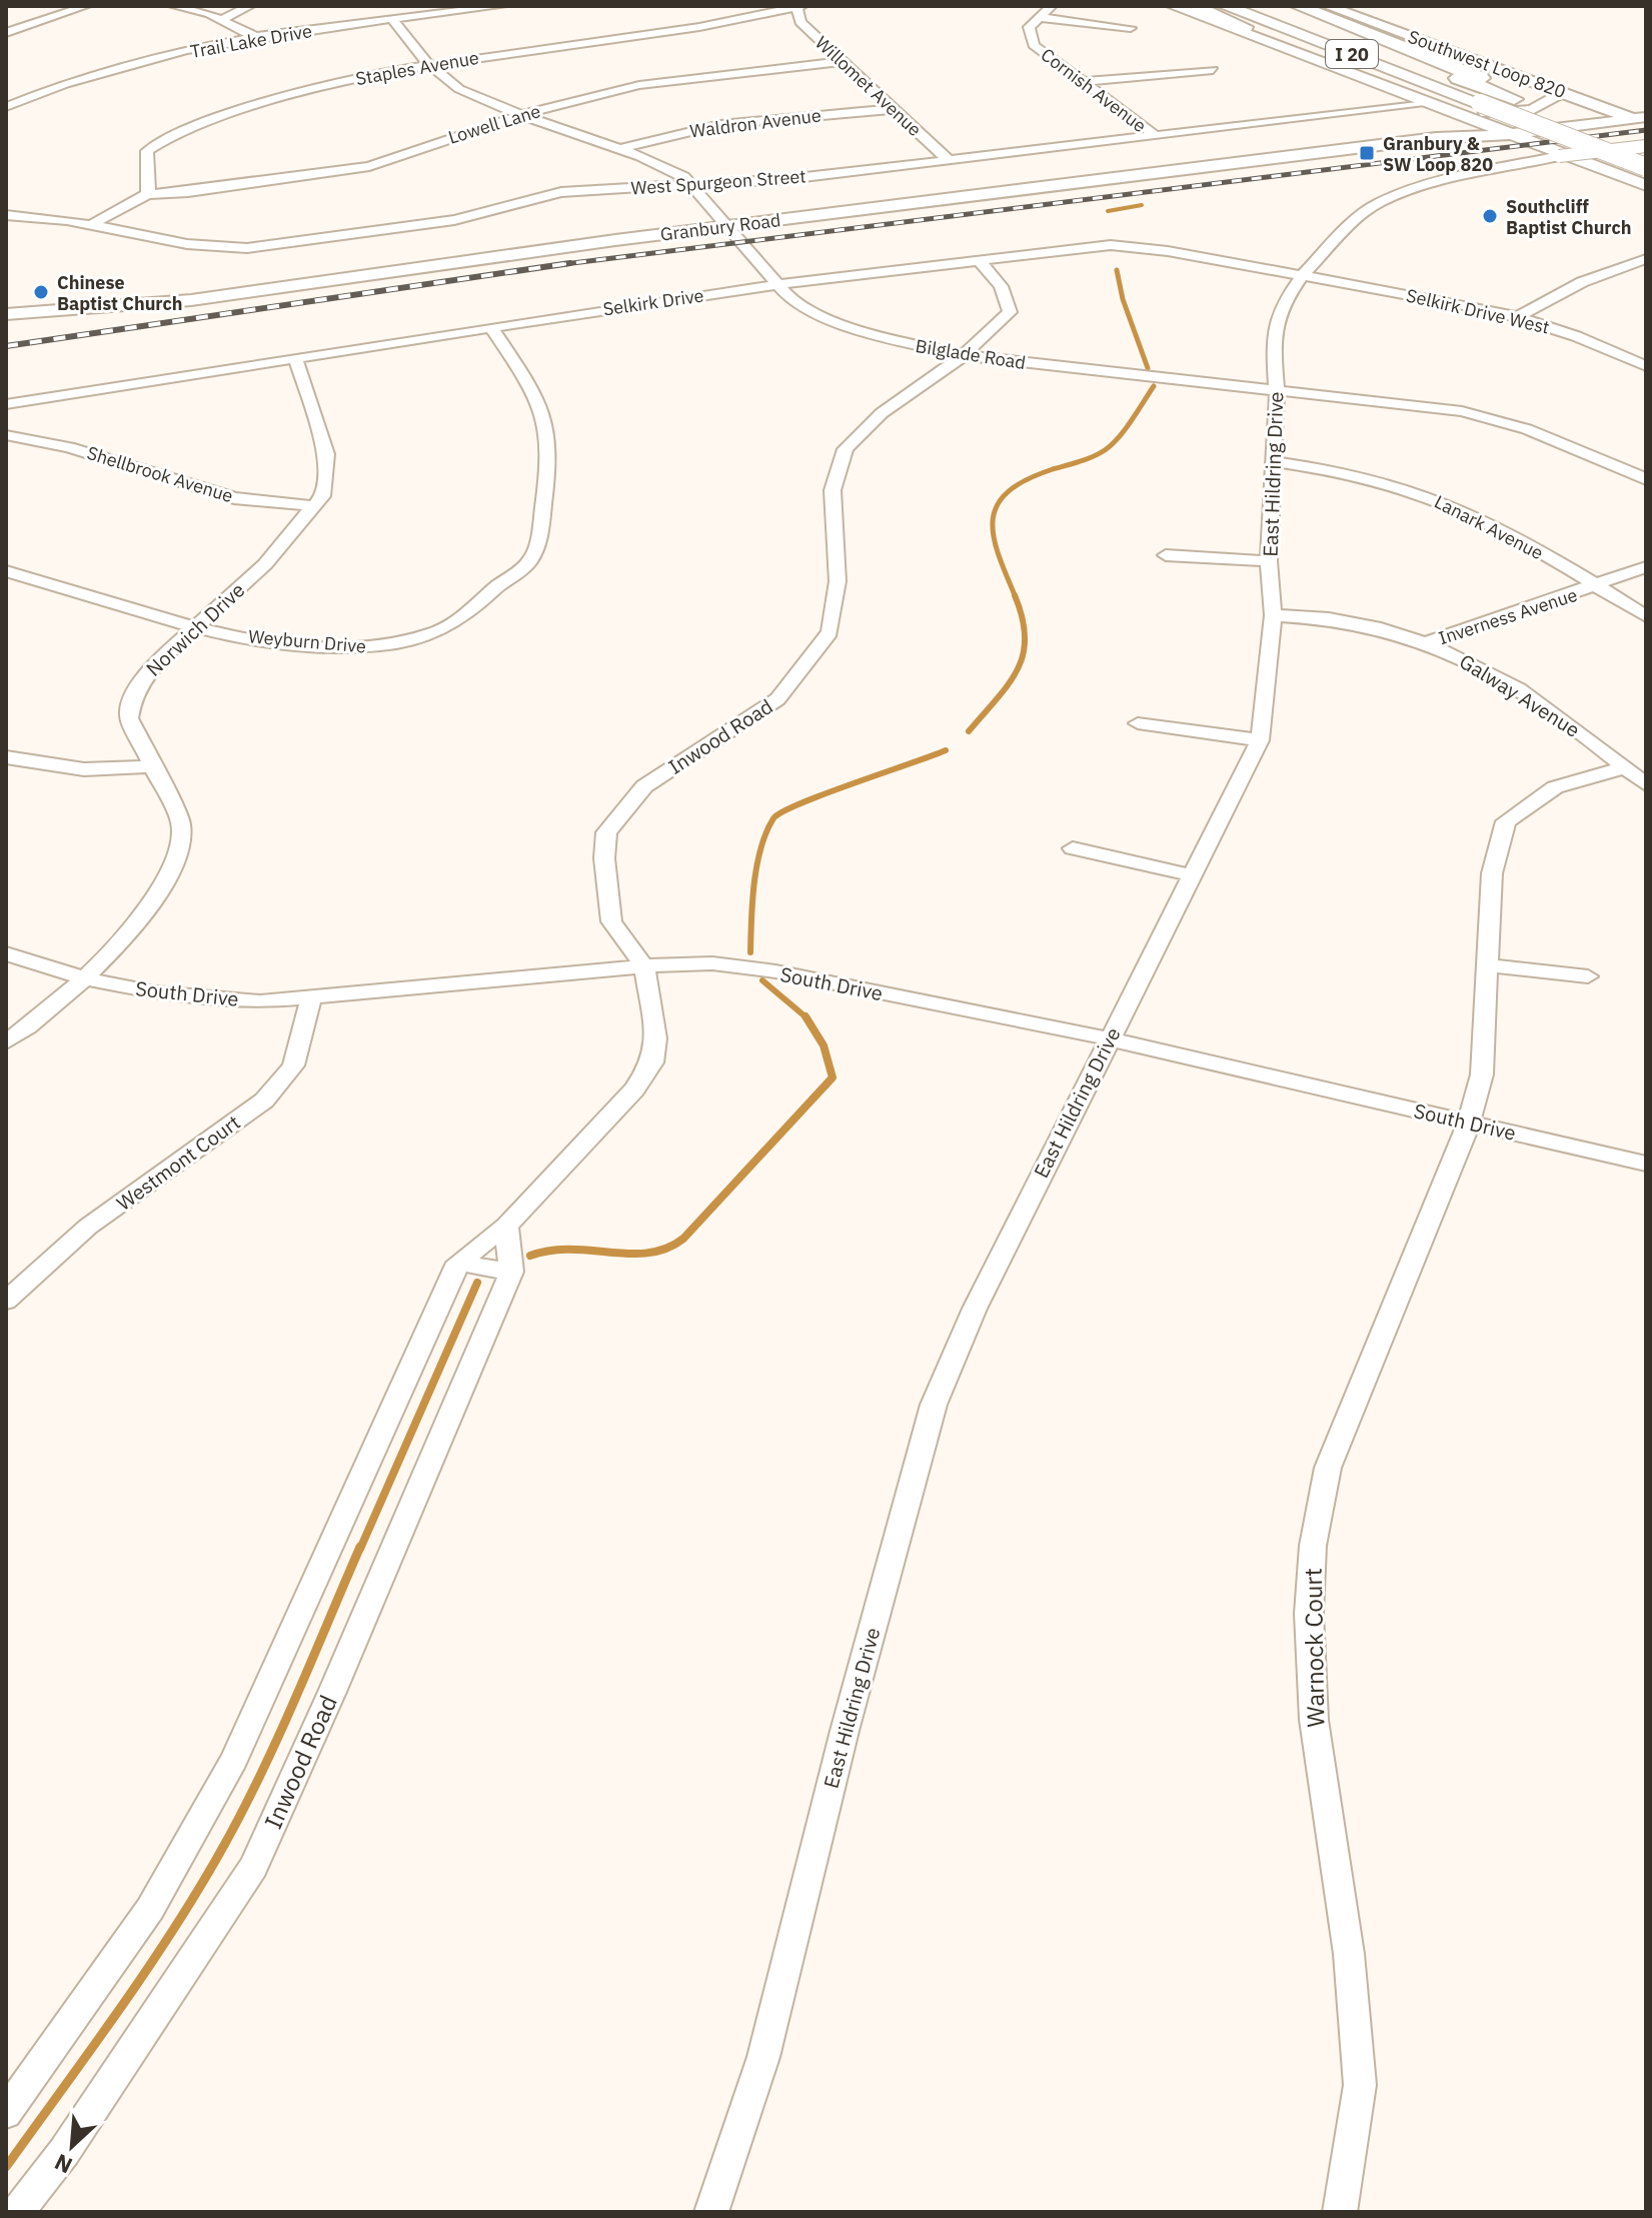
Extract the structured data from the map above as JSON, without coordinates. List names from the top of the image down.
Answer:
{
  "streets": {
    "highway": ["I 20"],
    "main road": ["Southwest Loop 820", "Granbury Road"],
    "street": [
      "Trail Lake Drive",
      "Staples Avenue",
      "Willomet Avenue",
      "Cornish Avenue",
      "Waldron Avenue",
      "Lowell Lane",
      "West Spurgeon Street",
      "Selkirk Drive",
      "Selkirk Drive West",
      "Bilglade Road",
      "Shellbrook Avenue",
      "East Hildring Drive",
      "Lanark Avenue",
      "Inverness Avenue",
      "Norwich Drive",
      "Weyburn Drive",
      "Galway Avenue",
      "Inwood Road",
      "South Drive",
      "Westmont Court",
      "Warnock Court"
    ]
  },
  "crossings": [
    ["Trail Lake Drive", "Bilglade Road"],
    ["Southwest Loop 820", "Granbury Road"],
    ["Staples Avenue", "Willomet Avenue"],
    ["Staples Avenue", "Lowell Lane"],
    ["Staples Avenue", "Bilglade Road"],
    ["Willomet Avenue", "Waldron Avenue"],
    ["Willomet Avenue", "Lowell Lane"],
    ["Willomet Avenue", "West Spurgeon Street"],
    ["Cornish Avenue", "West Spurgeon Street"],
    ["Waldron Avenue", "Bilglade Road"],
    ["Lowell Lane", "Bilglade Road"],
    ["West Spurgeon Street", "Bilglade Road"],
    ["Granbury Road", "Bilglade Road"],
    ["Selkirk Drive", "Selkirk Drive West"],
    ["Selkirk Drive", "Bilglade Road"],
    ["Selkirk Drive", "East Hildring Drive"],
    ["Selkirk Drive", "Norwich Drive"],
    ["Selkirk Drive", "Weyburn Drive"],
    ["Selkirk Drive", "Inwood Road"],
    ["Selkirk Drive West", "East Hildring Drive"],
    ["Bilglade Road", "East Hildring Drive"],
    ["Bilglade Road", "Inwood Road"],
    ["Shellbrook Avenue", "Norwich Drive"],
    ["East Hildring Drive", "Lanark Avenue"],
    ["East Hildring Drive", "Inverness Avenue"],
    ["East Hildring Drive", "South Drive"],
    ["Lanark Avenue", "Inverness Avenue"],
    ["Inverness Avenue", "Galway Avenue"],
    ["Norwich Drive", "Weyburn Drive"],
    ["Norwich Drive", "South Drive"],
    ["Galway Avenue", "Warnock Court"],
    ["Inwood Road", "South Drive"],
    ["South Drive", "Westmont Court"],
    ["South Drive", "Warnock Court"]
  ],
  "places": {
    "transit": ["Granbury & SW Loop 820"],
    "other": ["Southcliff Baptist Church", "Chinese Baptist Church"]
  },
  "north": "bottom left"
}
